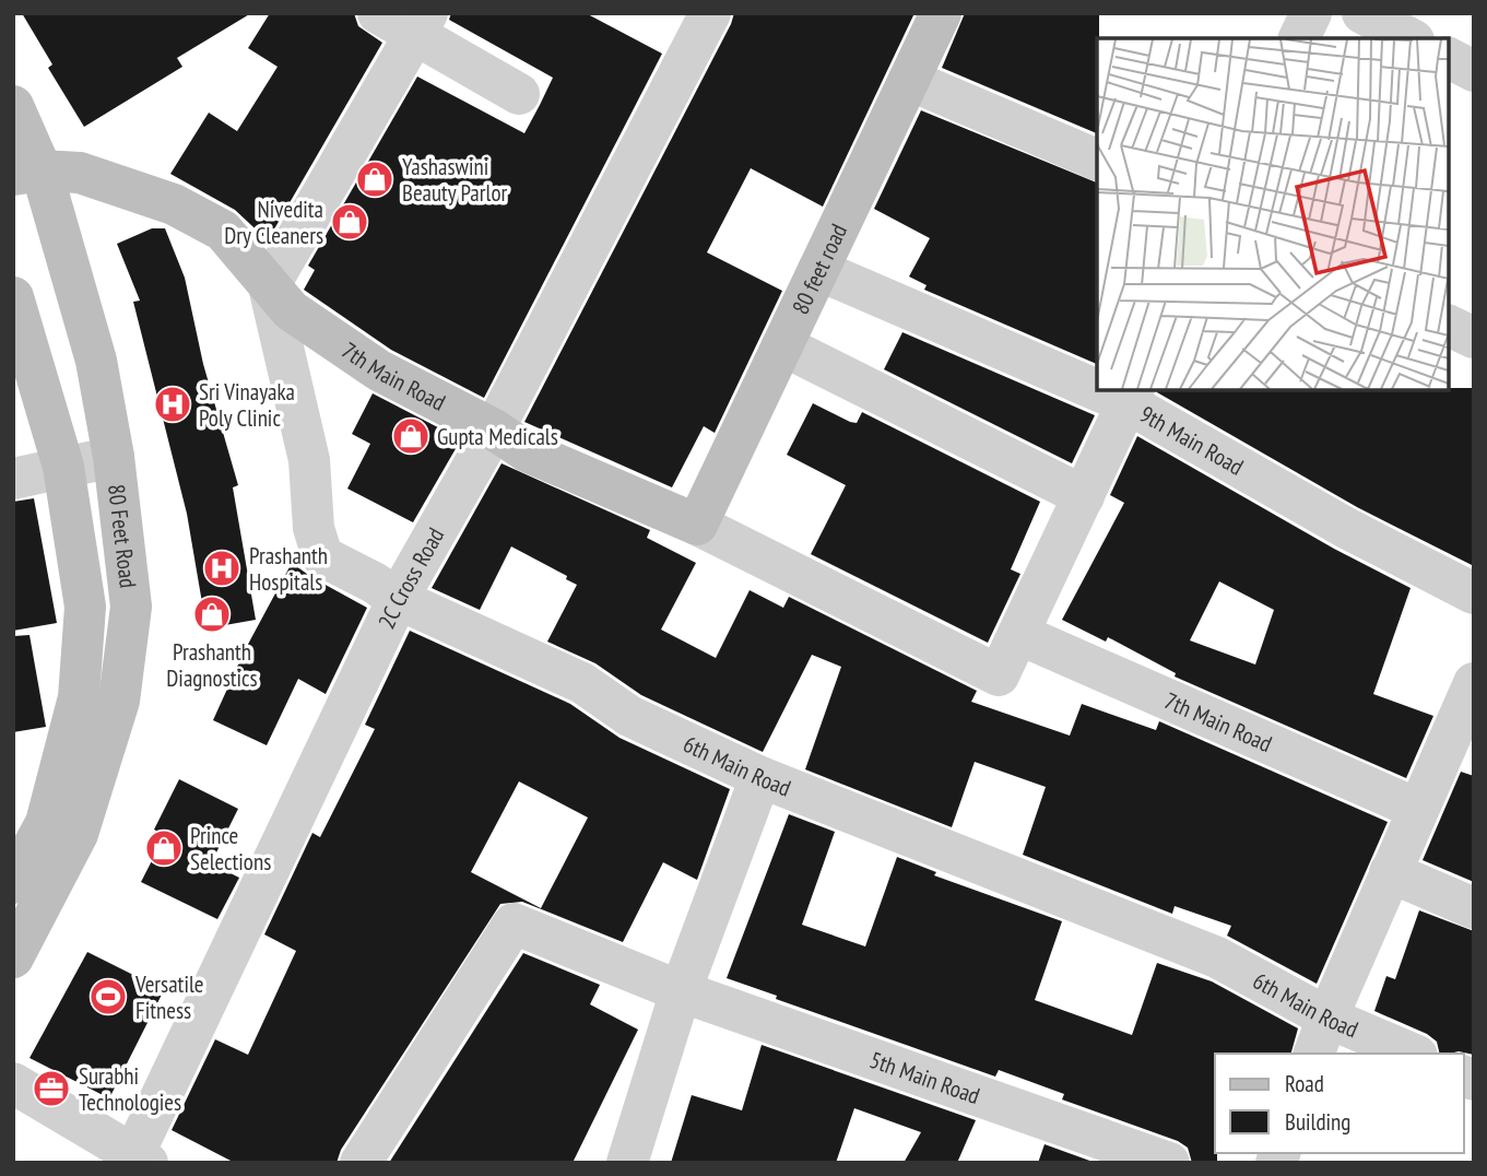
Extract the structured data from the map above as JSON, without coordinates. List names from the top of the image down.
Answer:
{
  "streets": {
    "main road": ["80 feet road", "7th Main Road", "80 Feet Road"],
    "street": [
      "9th Main Road",
      "2C Cross Road",
      "6th Main Road",
      "5th Main Road"
    ]
  },
  "crossings": [
    ["80 feet road", "7th Main Road"],
    ["80 feet road", "9th Main Road"],
    ["7th Main Road", "80 Feet Road"],
    ["7th Main Road", "2C Cross Road"],
    ["7th Main Road", "6th Main Road"],
    ["2C Cross Road", "6th Main Road"]
  ],
  "places": {
    "shop": [
      "Yashaswini Beauty Parlor",
      "Nivedita Dry Cleaners",
      "Gupta Medicals",
      "Prashanth Diagnostics",
      "Prince Selections"
    ],
    "hospital": ["Sri Vinayaka Poly Clinic", "Prashanth Hospitals"],
    "sports": ["Versatile Fitness"],
    "office": ["Surabhi Technologies"]
  },
  "legend": ["Road", "Building"]
}
